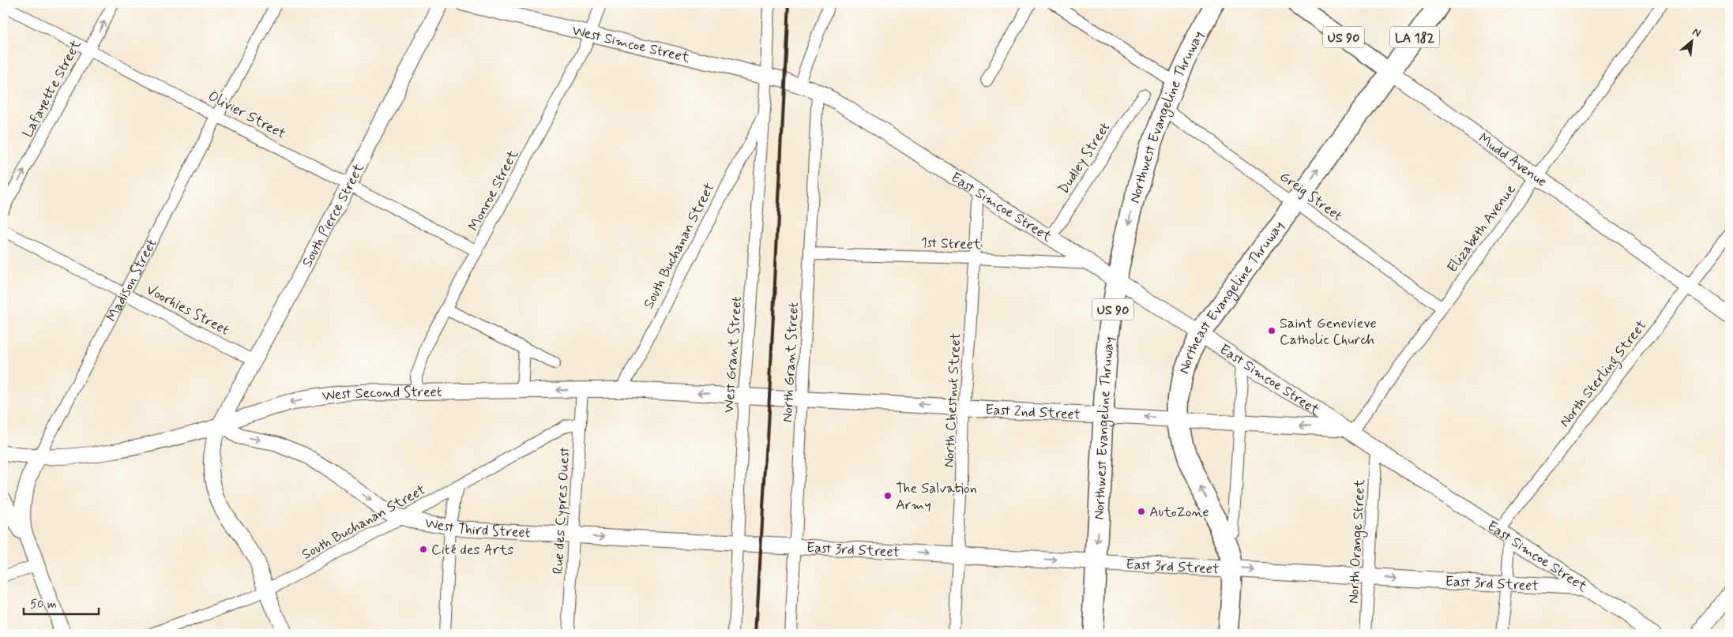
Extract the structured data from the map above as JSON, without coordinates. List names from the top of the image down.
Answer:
{
  "streets": {
    "highway": [
      "US 90",
      "LA 182",
      "Northwest Evangeline Thruway",
      "Northeast Evangeline Thruway"
    ],
    "main road": ["Mudd Avenue"],
    "street": [
      "West Simcoe Street",
      "Lafayette Street",
      "Olivier Street",
      "Dudley Street",
      "Monroe Street",
      "Greig Street",
      "East Simcoe Street",
      "South Pierce Street",
      "Elizabeth Avenue",
      "1st Street",
      "South Buchanan Street",
      "Madison Street",
      "Voorhies Street",
      "West Grant Street",
      "North Grant Street",
      "North Sterling Street",
      "West Second Street",
      "North Chestnut Street",
      "East 2nd Street",
      "Rue des Cypres Ouest",
      "West Third Street",
      "North Orange Street",
      "East 3rd Street"
    ]
  },
  "crossings": [
    ["West Simcoe Street", "Monroe Street"],
    ["West Simcoe Street", "East Simcoe Street"],
    ["West Simcoe Street", "West Grant Street"],
    ["Lafayette Street", "Olivier Street"],
    ["Olivier Street", "Monroe Street"],
    ["Olivier Street", "South Pierce Street"],
    ["Olivier Street", "Madison Street"],
    ["Northwest Evangeline Thruway", "Greig Street"],
    ["Northwest Evangeline Thruway", "East Simcoe Street"],
    ["Northwest Evangeline Thruway", "East 2nd Street"],
    ["Northwest Evangeline Thruway", "East 3rd Street"],
    ["Dudley Street", "East Simcoe Street"],
    ["Mudd Avenue", "Elizabeth Avenue"],
    ["Mudd Avenue", "Northeast Evangeline Thruway"],
    ["Mudd Avenue", "North Sterling Street"],
    ["Monroe Street", "West Second Street"],
    ["Greig Street", "Elizabeth Avenue"],
    ["Greig Street", "Northeast Evangeline Thruway"],
    ["East Simcoe Street", "Elizabeth Avenue"],
    ["East Simcoe Street", "1st Street"],
    ["East Simcoe Street", "Northeast Evangeline Thruway"],
    ["East Simcoe Street", "North Grant Street"],
    ["East Simcoe Street", "North Sterling Street"],
    ["East Simcoe Street", "North Chestnut Street"],
    ["East Simcoe Street", "East 2nd Street"],
    ["East Simcoe Street", "North Orange Street"],
    ["East Simcoe Street", "East 3rd Street"],
    ["South Pierce Street", "South Buchanan Street"],
    ["South Pierce Street", "Voorhies Street"],
    ["South Pierce Street", "West Second Street"],
    ["South Pierce Street", "West Third Street"],
    ["Elizabeth Avenue", "East 2nd Street"],
    ["1st Street", "North Grant Street"],
    ["1st Street", "North Chestnut Street"],
    ["South Buchanan Street", "West Grant Street"],
    ["South Buchanan Street", "West Second Street"],
    ["South Buchanan Street", "Rue des Cypres Ouest"],
    ["South Buchanan Street", "West Third Street"],
    ["Madison Street", "Voorhies Street"],
    ["Madison Street", "West Second Street"],
    ["Northeast Evangeline Thruway", "East 2nd Street"],
    ["Northeast Evangeline Thruway", "East 3rd Street"],
    ["West Grant Street", "West Second Street"],
    ["West Grant Street", "West Third Street"],
    ["North Grant Street", "East 2nd Street"],
    ["North Grant Street", "East 3rd Street"],
    ["West Second Street", "East 2nd Street"],
    ["West Second Street", "Rue des Cypres Ouest"],
    ["West Second Street", "West Third Street"],
    ["North Chestnut Street", "East 2nd Street"],
    ["North Chestnut Street", "East 3rd Street"],
    ["Rue des Cypres Ouest", "West Third Street"],
    ["West Third Street", "East 3rd Street"],
    ["North Orange Street", "East 3rd Street"]
  ],
  "one_way": [
    "Lafayette Street",
    "Northwest Evangeline Thruway",
    "Northeast Evangeline Thruway",
    "West Second Street",
    "East 2nd Street",
    "West Third Street",
    "East 3rd Street"
  ],
  "places": [
    "Saint Genevieve Catholic Church",
    "The Salvation Army",
    "AutoZone",
    "Cité des Arts"
  ],
  "scale_bar": "50 m",
  "north": "top right"
}
